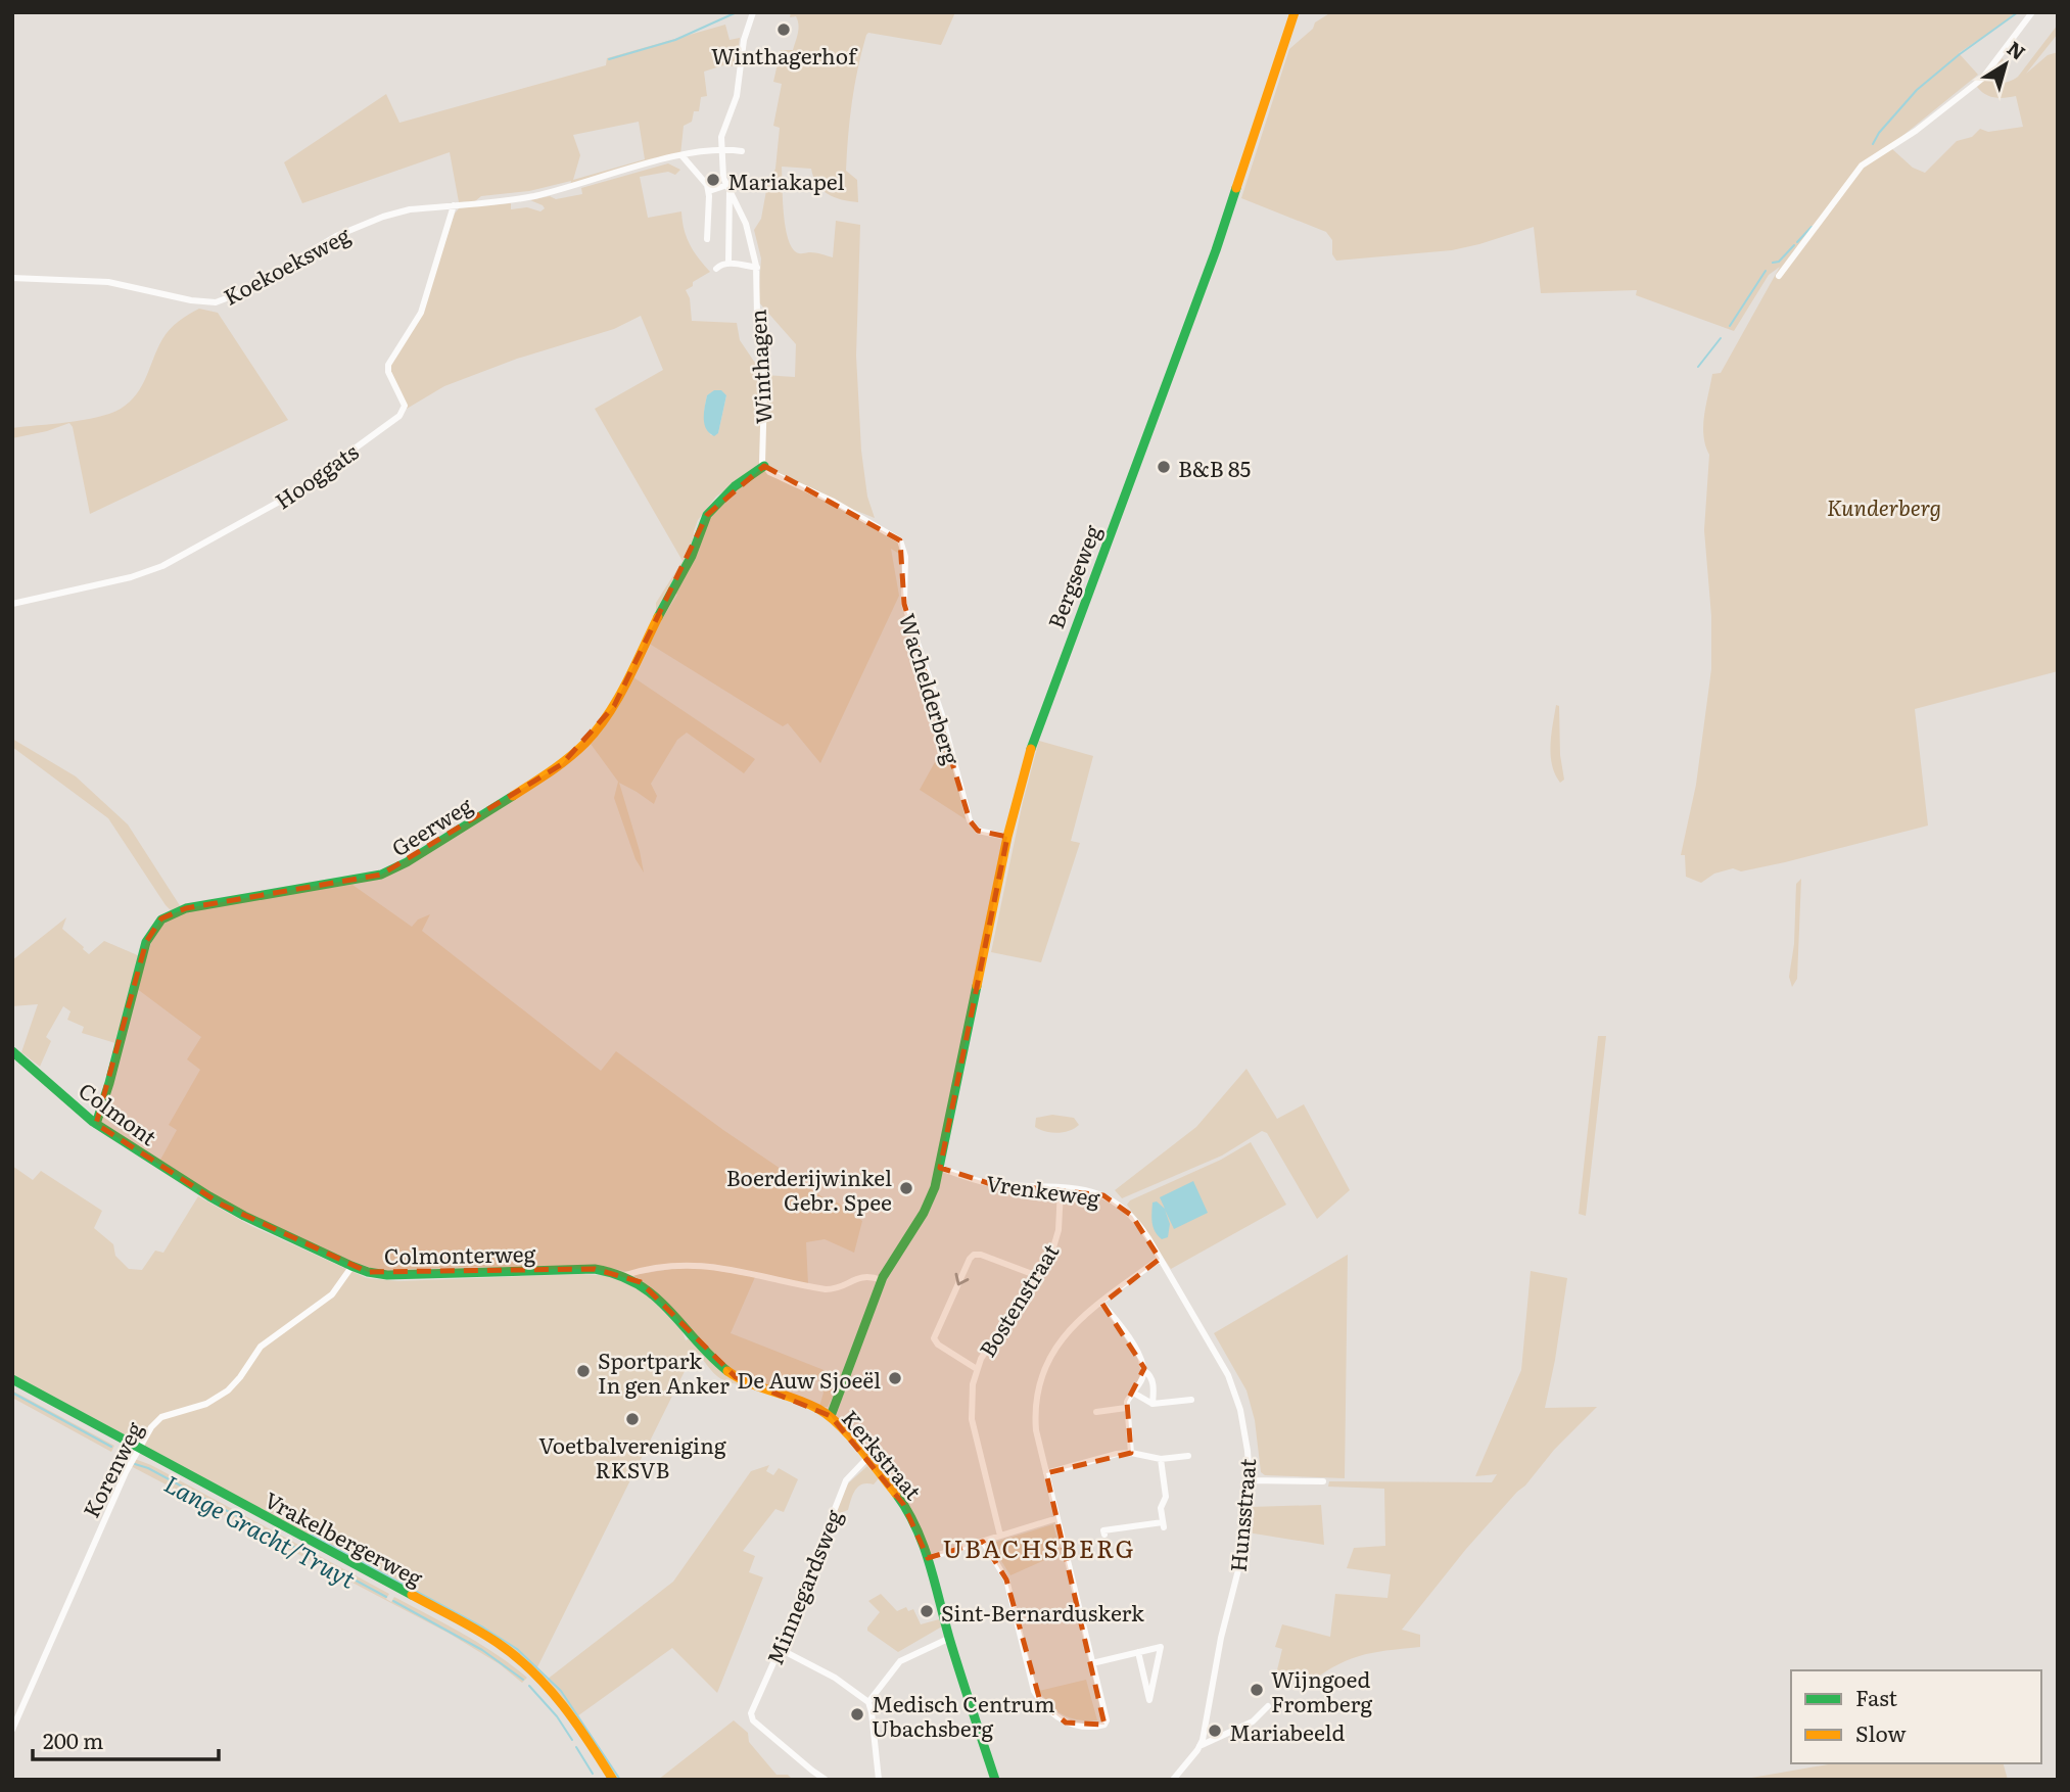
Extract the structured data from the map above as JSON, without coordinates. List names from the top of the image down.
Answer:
{
  "streets": {
    "street": [
      "Koekoeksweg",
      "Winthagen",
      "Hooggats",
      "Bergseweg",
      "Wachelderberg",
      "Geerweg",
      "Colmont",
      "Vrenkeweg",
      "Colmonterweg",
      "Bostenstraat",
      "Kerkstraat",
      "Korenweg",
      "Hunsstraat",
      "Vrakelbergerweg",
      "Minnegardsweg"
    ]
  },
  "crossings": [
    ["Koekoeksweg", "Hooggats"],
    ["Winthagen", "Wachelderberg"],
    ["Winthagen", "Geerweg"],
    ["Bergseweg", "Wachelderberg"],
    ["Bergseweg", "Vrenkeweg"],
    ["Bergseweg", "Kerkstraat"],
    ["Wachelderberg", "Geerweg"],
    ["Geerweg", "Colmont"],
    ["Colmont", "Colmonterweg"],
    ["Vrenkeweg", "Bostenstraat"],
    ["Vrenkeweg", "Hunsstraat"],
    ["Colmonterweg", "Kerkstraat"],
    ["Colmonterweg", "Korenweg"],
    ["Kerkstraat", "Minnegardsweg"],
    ["Korenweg", "Vrakelbergerweg"]
  ],
  "districts": ["UBACHSBERG"],
  "water": ["Lange Gracht/Truyt"],
  "parks": ["Kunderberg"],
  "places": [
    "Winthagerhof",
    "Mariakapel",
    "B&B 85",
    "Boerderijwinkel Gebr. Spee",
    "Sportpark In gen Anker",
    "De Auw Sjoeël",
    "Voetbalvereniging RKSVB",
    "Sint-Bernarduskerk",
    "Wijngoed Fromberg",
    "Medisch Centrum Ubachsberg",
    "Mariabeeld"
  ],
  "legend": ["Fast", "Slow"],
  "scale_bar": "200 m",
  "north": "top right"
}
